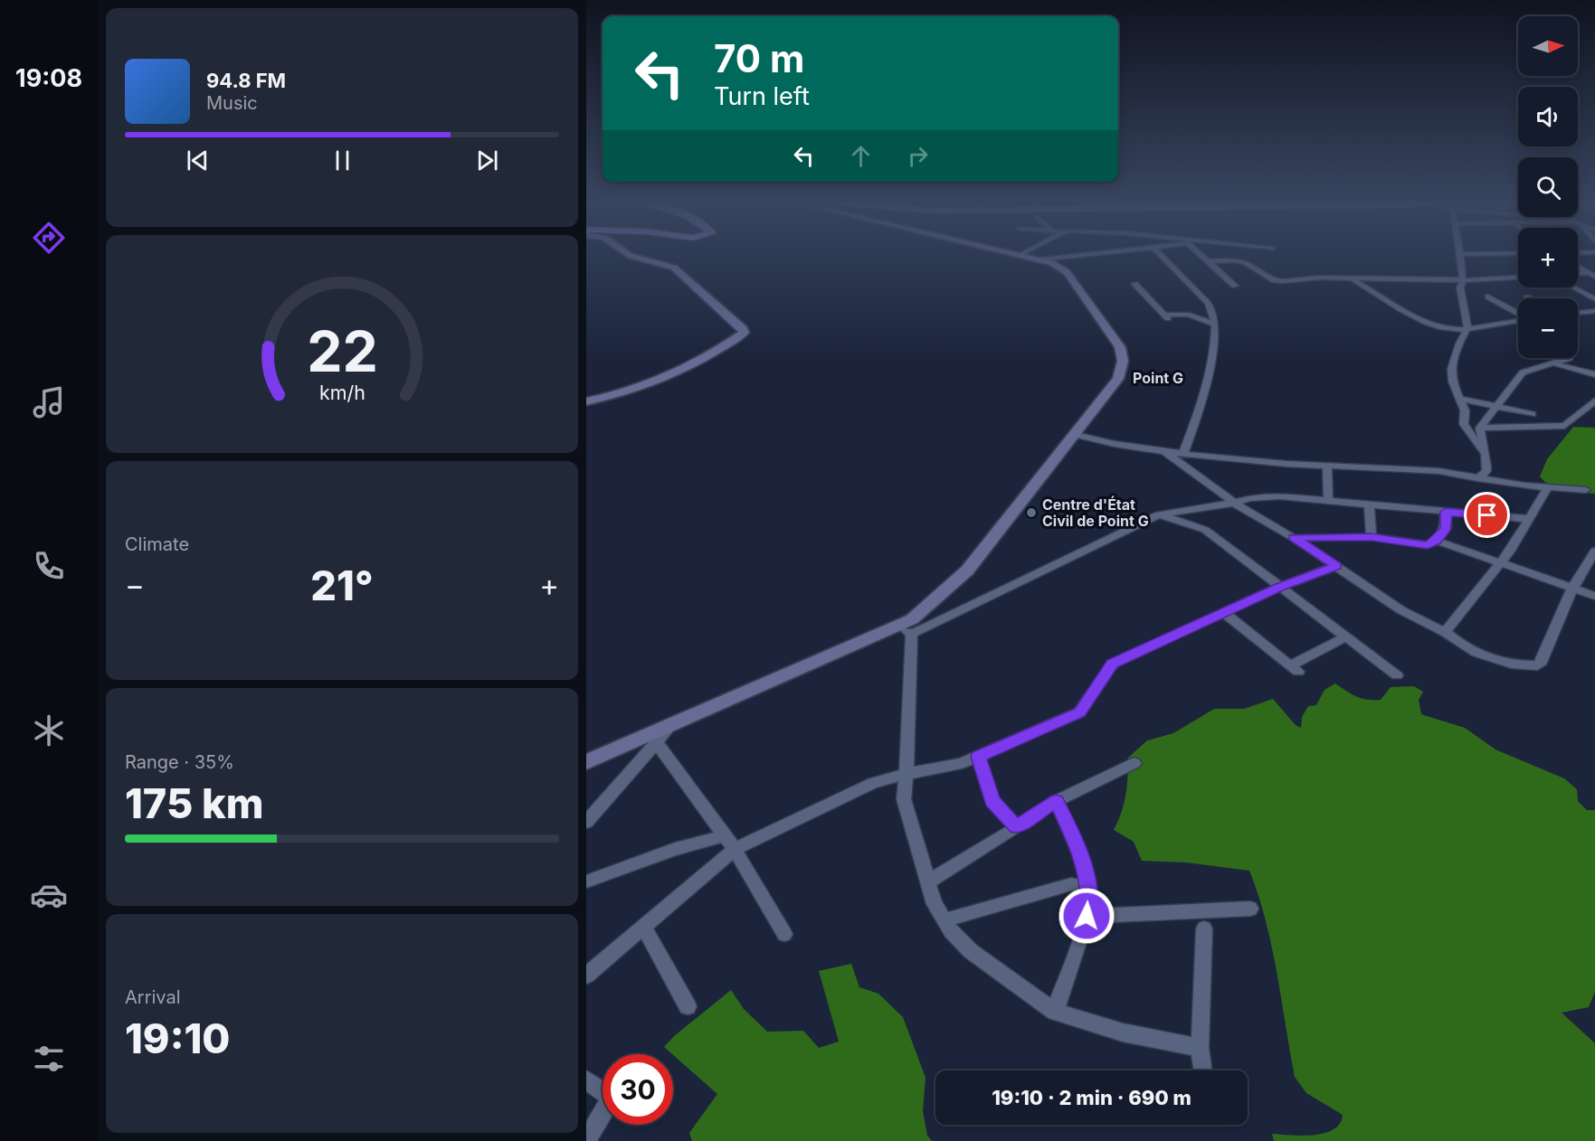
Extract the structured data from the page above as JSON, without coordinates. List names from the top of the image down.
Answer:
{
  "districts": ["Point G"],
  "places": ["Centre d'État Civil de Point G"],
  "north": "right",
  "page": {
    "tabs": "19:08",
    "map_buttons": ["+", "−"],
    "turn": ["70 m", "Turn left"],
    "song": ["94.8 FM", "Music"],
    "tile": [
      "Climate",
      ["Range · 35%", "175 km"],
      ["Arrival", "19:10"]
    ],
    "heat": ["−", "21°", "+"],
    "limit": "30",
    "trip": "19:10 · 2 min · 690 m",
    "gauge": ["22", "km/h"]
  }
}
